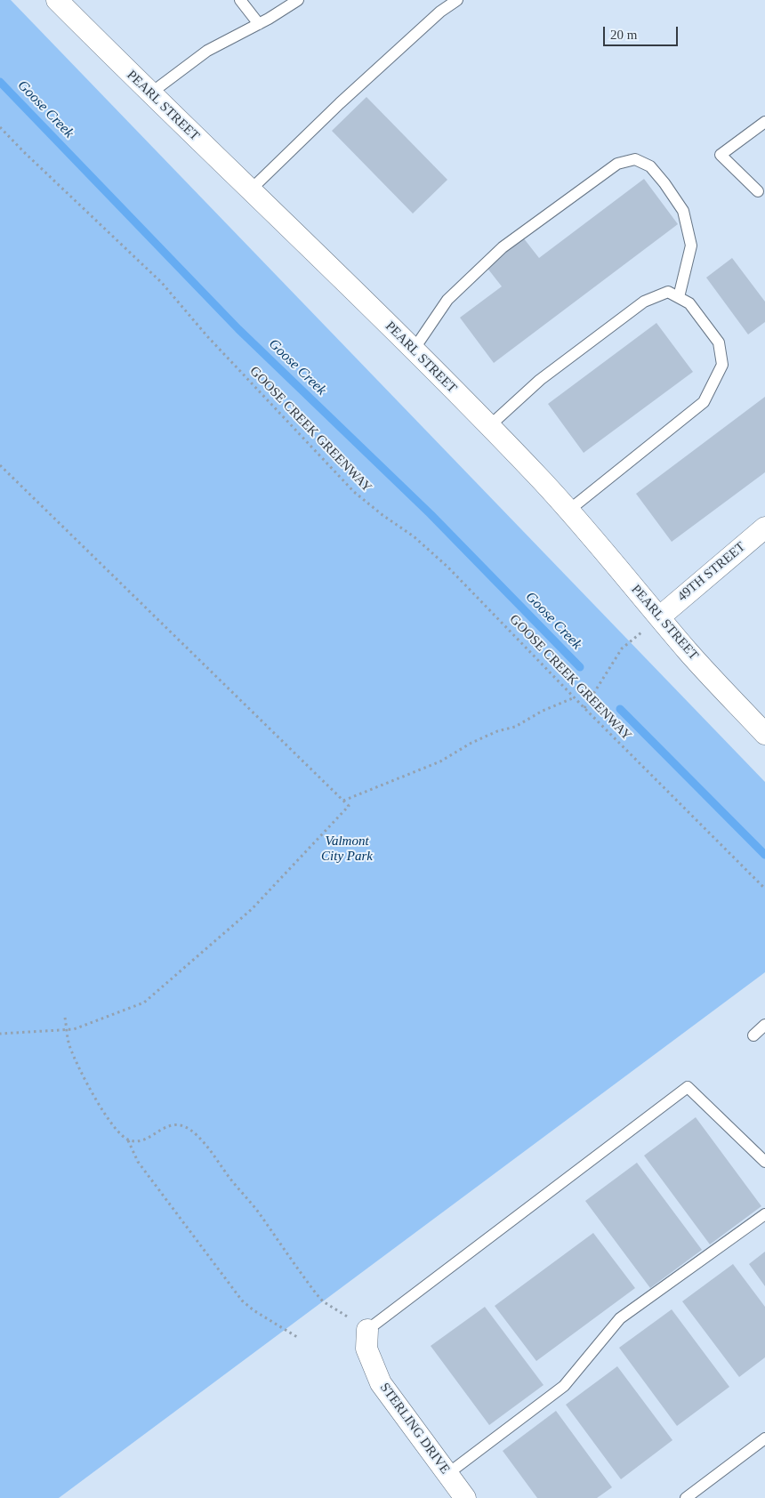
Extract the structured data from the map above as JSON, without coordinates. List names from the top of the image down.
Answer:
{
  "streets": {
    "street": ["PEARL STREET", "49TH STREET", "STERLING DRIVE"],
    "path": ["GOOSE CREEK GREENWAY"]
  },
  "crossings": [
    ["PEARL STREET", "49TH STREET"]
  ],
  "water": ["Goose Creek"],
  "parks": ["Valmont City Park"],
  "scale_bar": "20 m"
}
